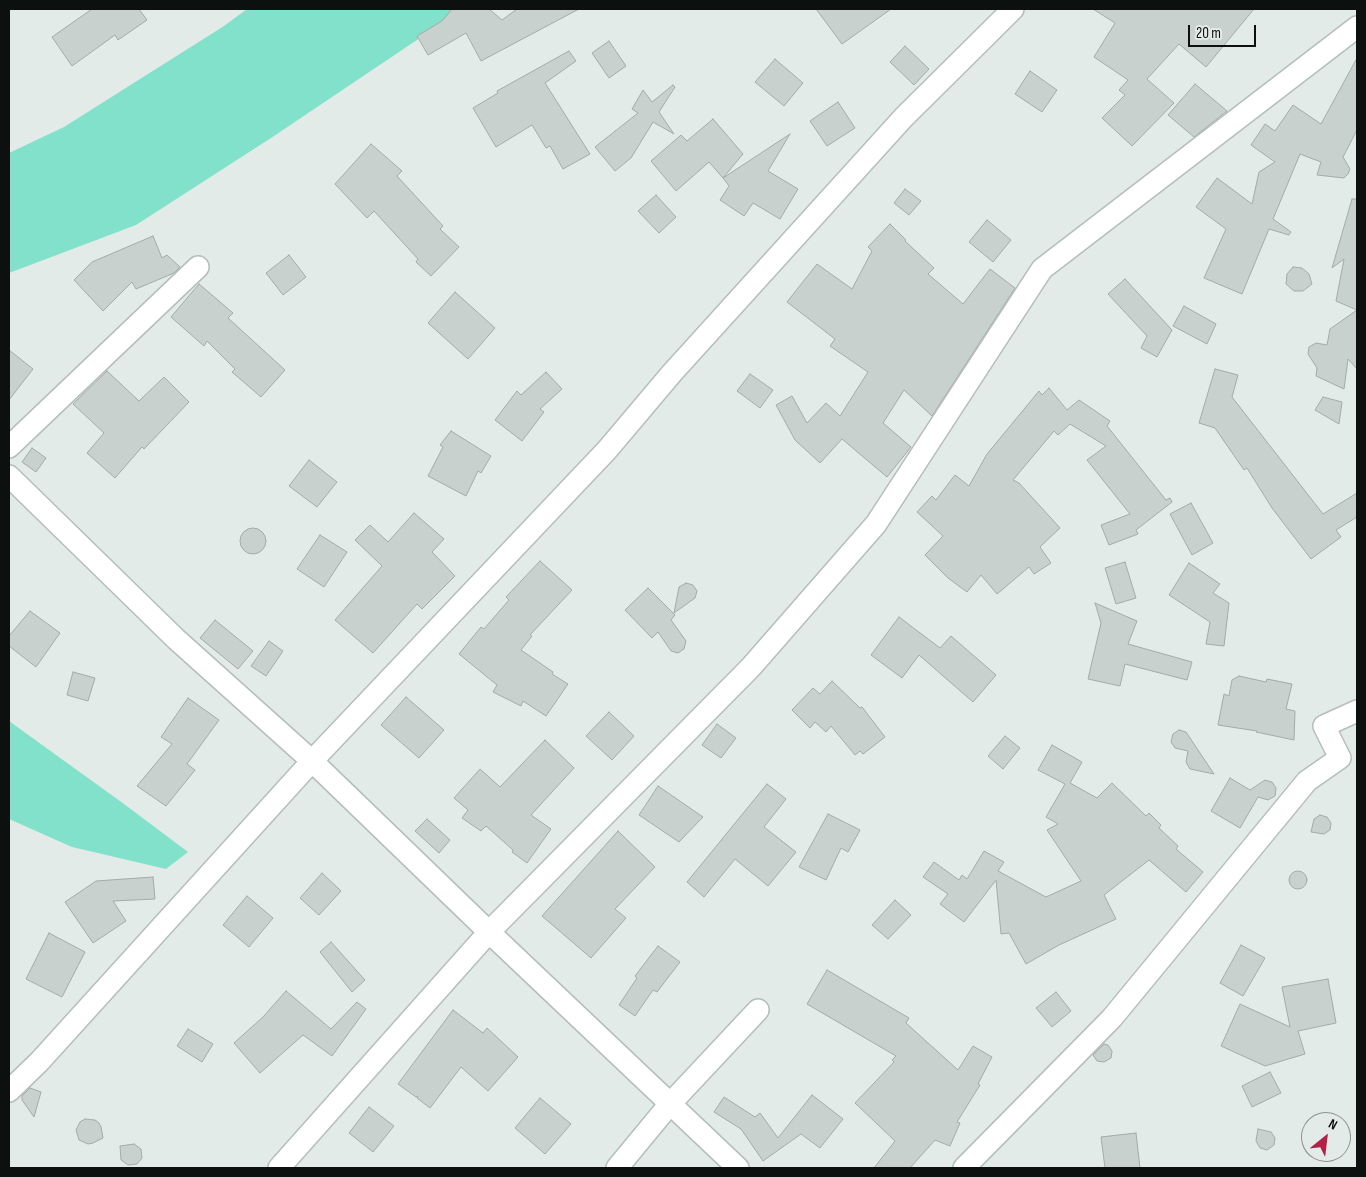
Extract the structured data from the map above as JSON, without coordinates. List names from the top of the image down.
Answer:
{
  "scale_bar": "20 m",
  "north": "top right"
}
